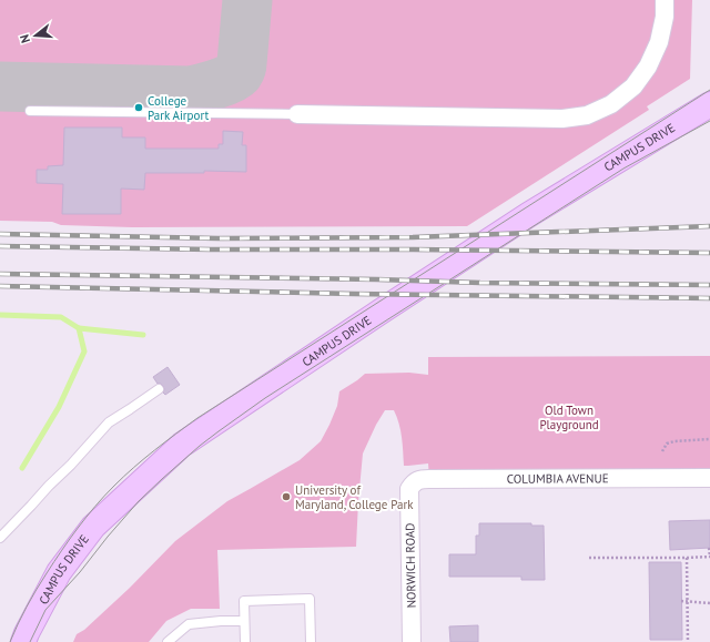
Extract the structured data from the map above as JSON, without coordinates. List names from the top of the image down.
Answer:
{
  "streets": {
    "main road": ["CAMPUS DRIVE"],
    "street": ["COLUMBIA AVENUE", "NORWICH ROAD"]
  },
  "crossings": [
    ["COLUMBIA AVENUE", "NORWICH ROAD"]
  ],
  "parks": ["Old Town Playground"],
  "places": ["College Park Airport", "University of Maryland, College Park"],
  "north": "left"
}
